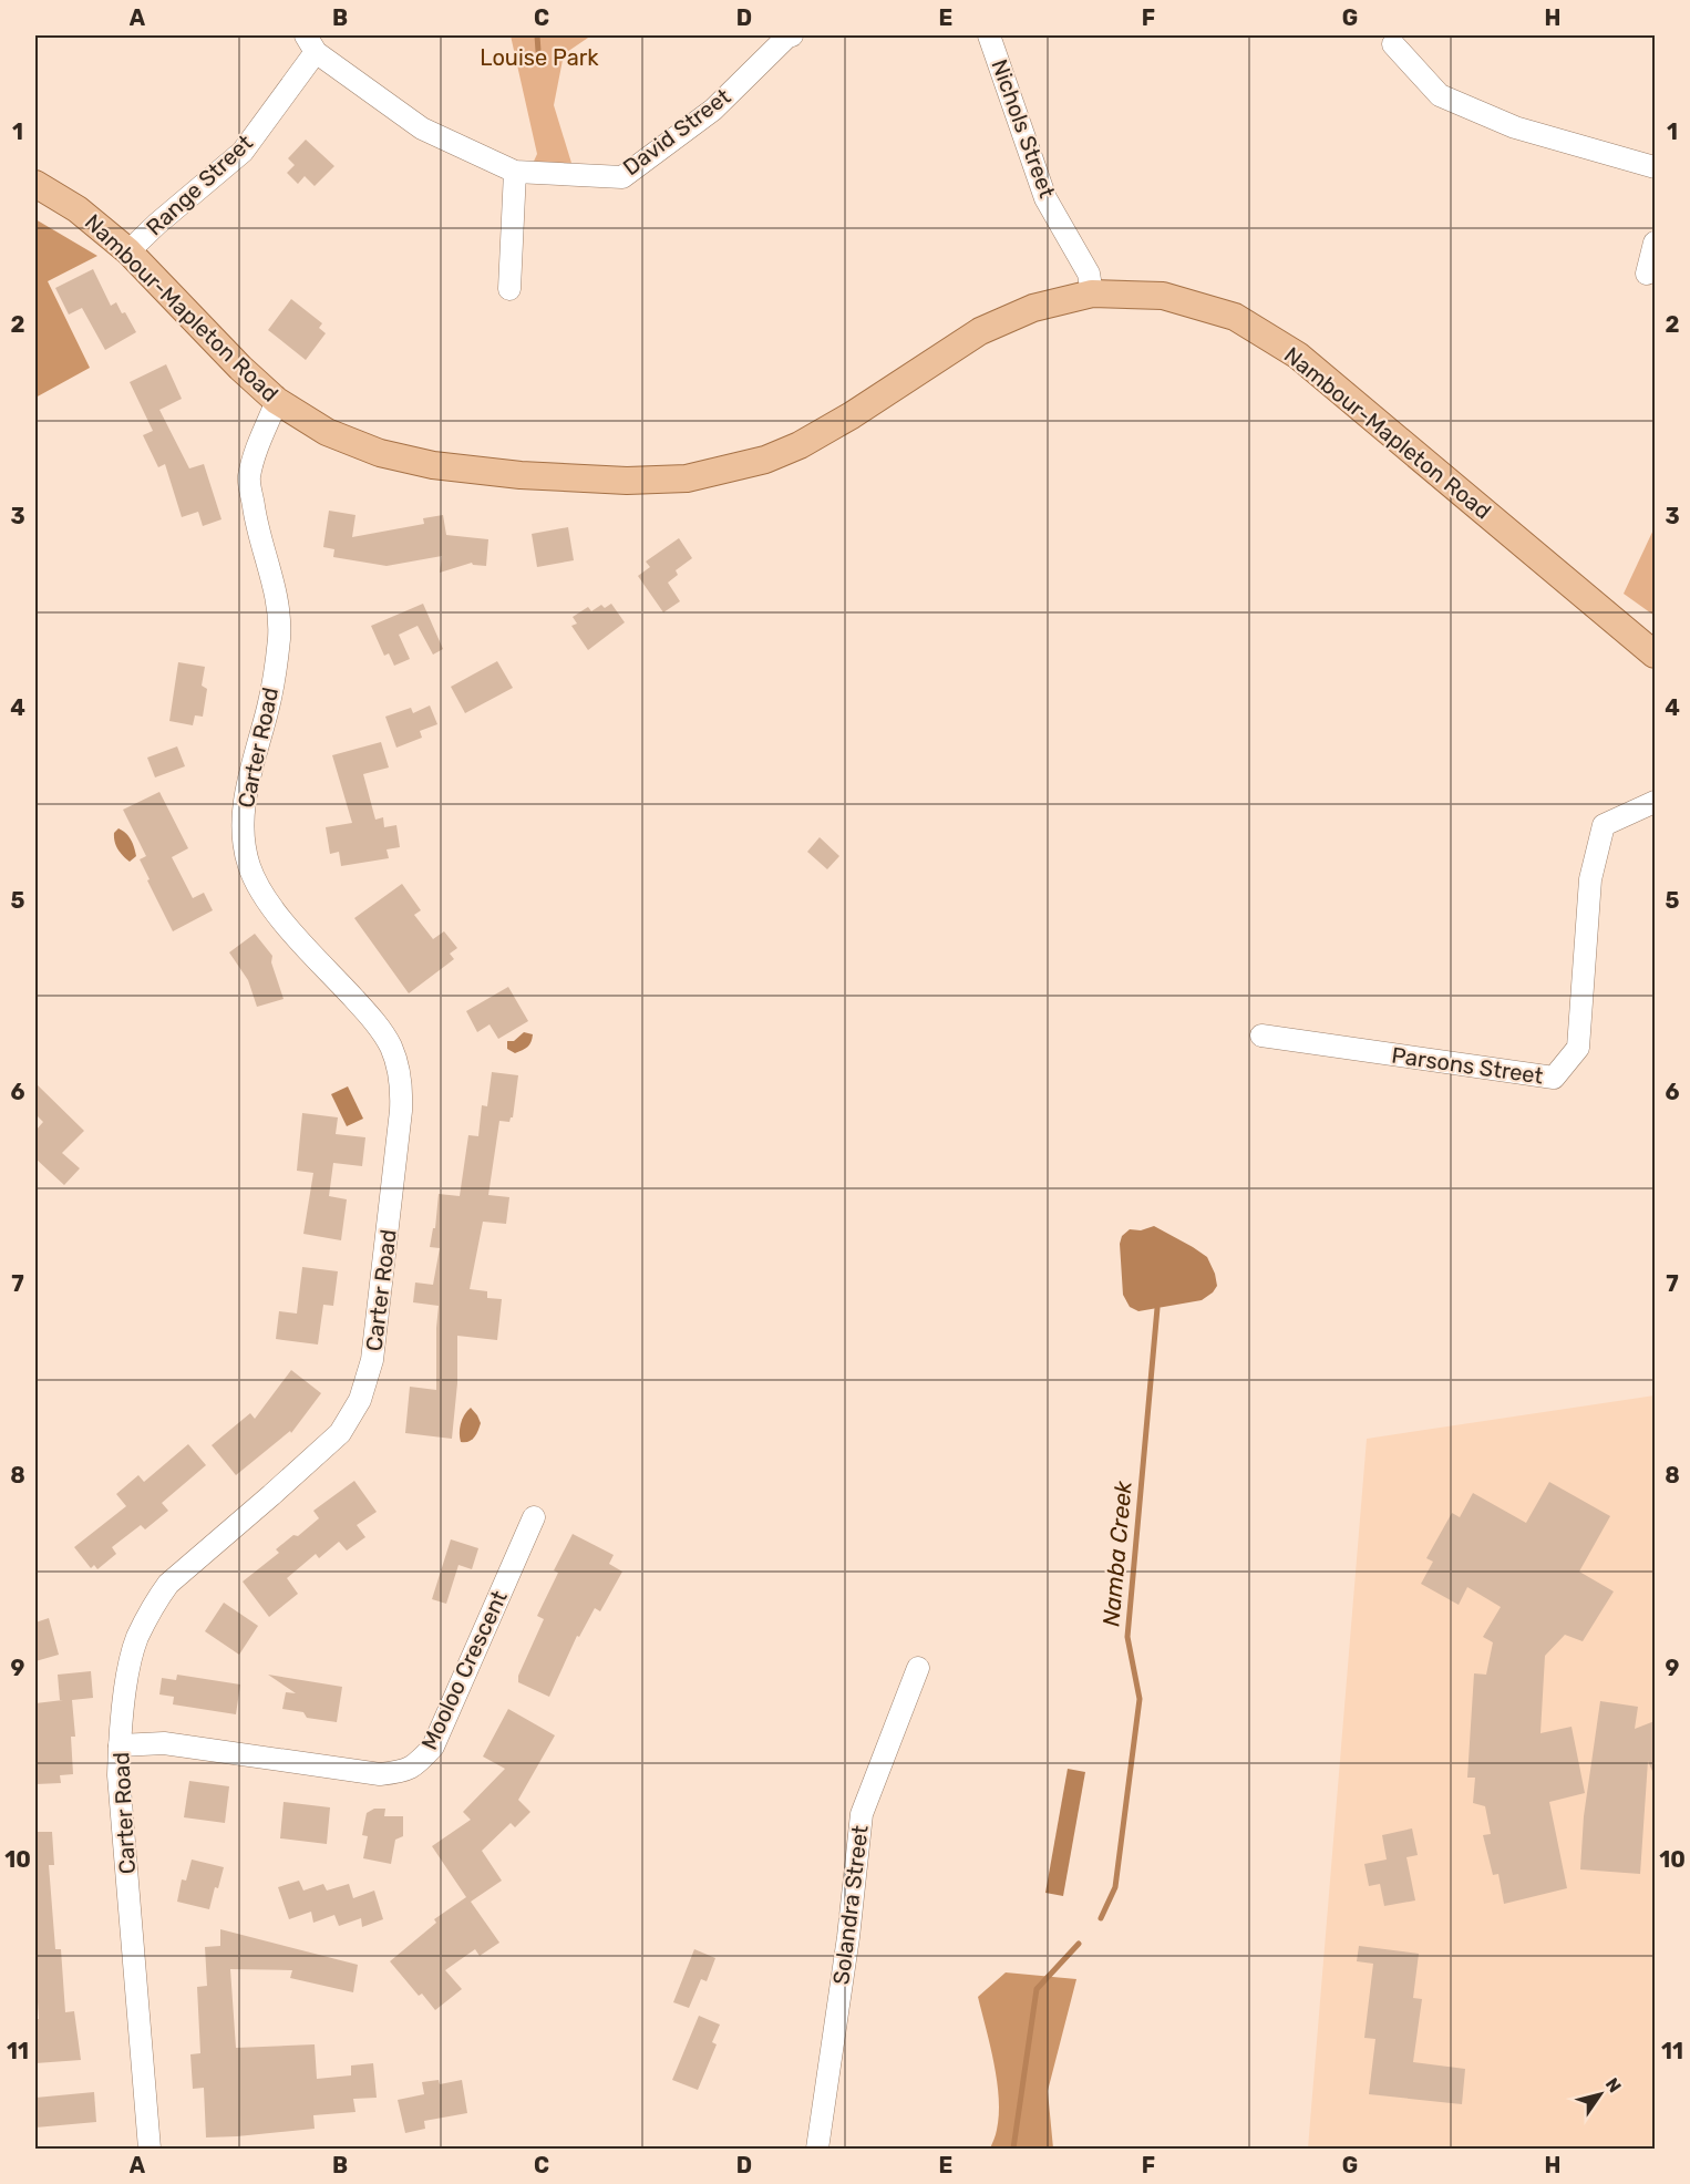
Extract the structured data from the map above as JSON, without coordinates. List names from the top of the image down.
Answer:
{
  "streets": {
    "main road": ["Nambour-Mapleton Road"],
    "street": [
      "Nichols Street",
      "David Street",
      "Range Street",
      "Carter Road",
      "Parsons Street",
      "Mooloo Crescent",
      "Solandra Street"
    ]
  },
  "crossings": [
    ["Nichols Street", "Nambour-Mapleton Road"],
    ["David Street", "Range Street"],
    ["Range Street", "Nambour-Mapleton Road"],
    ["Nambour-Mapleton Road", "Carter Road"],
    ["Carter Road", "Mooloo Crescent"]
  ],
  "water": ["Namba Creek"],
  "parks": ["Louise Park"],
  "north": "top right",
  "grid": {
    "columns": [
      "A",
      "B",
      "C",
      "D",
      "E",
      "F",
      "G",
      "H"
    ],
    "rows": [
      "1",
      "2",
      "3",
      "4",
      "5",
      "6",
      "7",
      "8",
      "9",
      "10",
      "11"
    ]
  }
}
